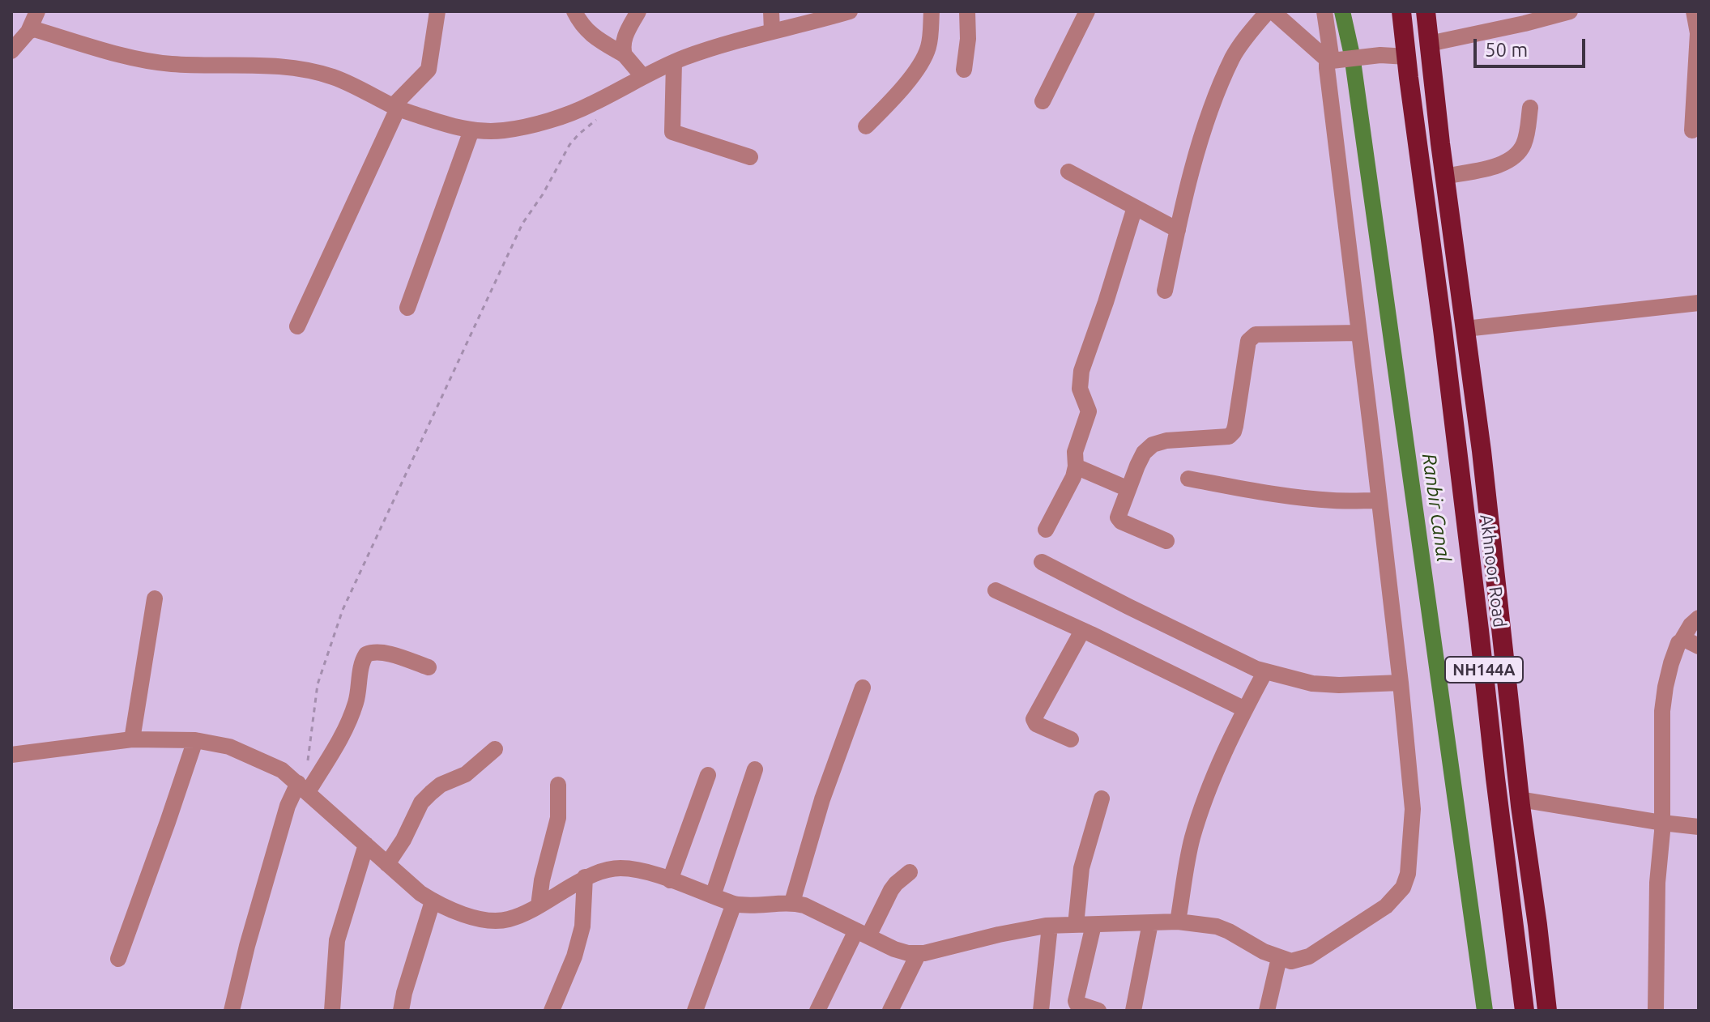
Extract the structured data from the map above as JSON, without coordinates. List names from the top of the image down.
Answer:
{
  "streets": {
    "highway": ["Akhnoor Road", "NH144A"]
  },
  "crossings": [
    ["Akhnoor Road", "NH144A"]
  ],
  "water": ["Ranbir Canal"],
  "scale_bar": "50 m"
}
